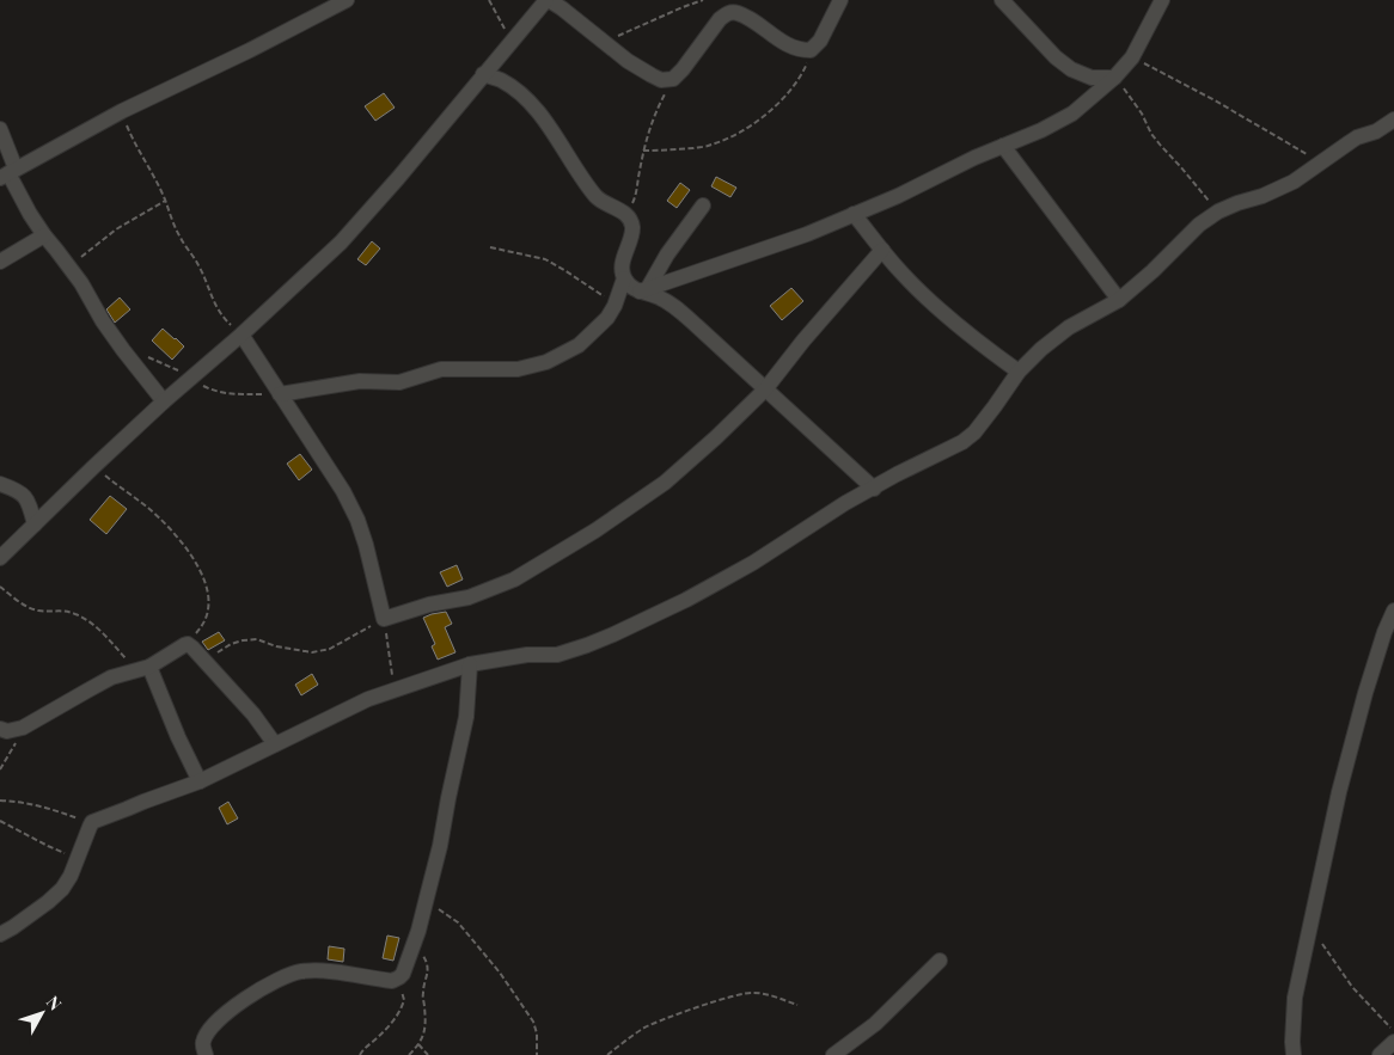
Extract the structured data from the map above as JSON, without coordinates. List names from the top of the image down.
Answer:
{
  "north": "top right"
}
